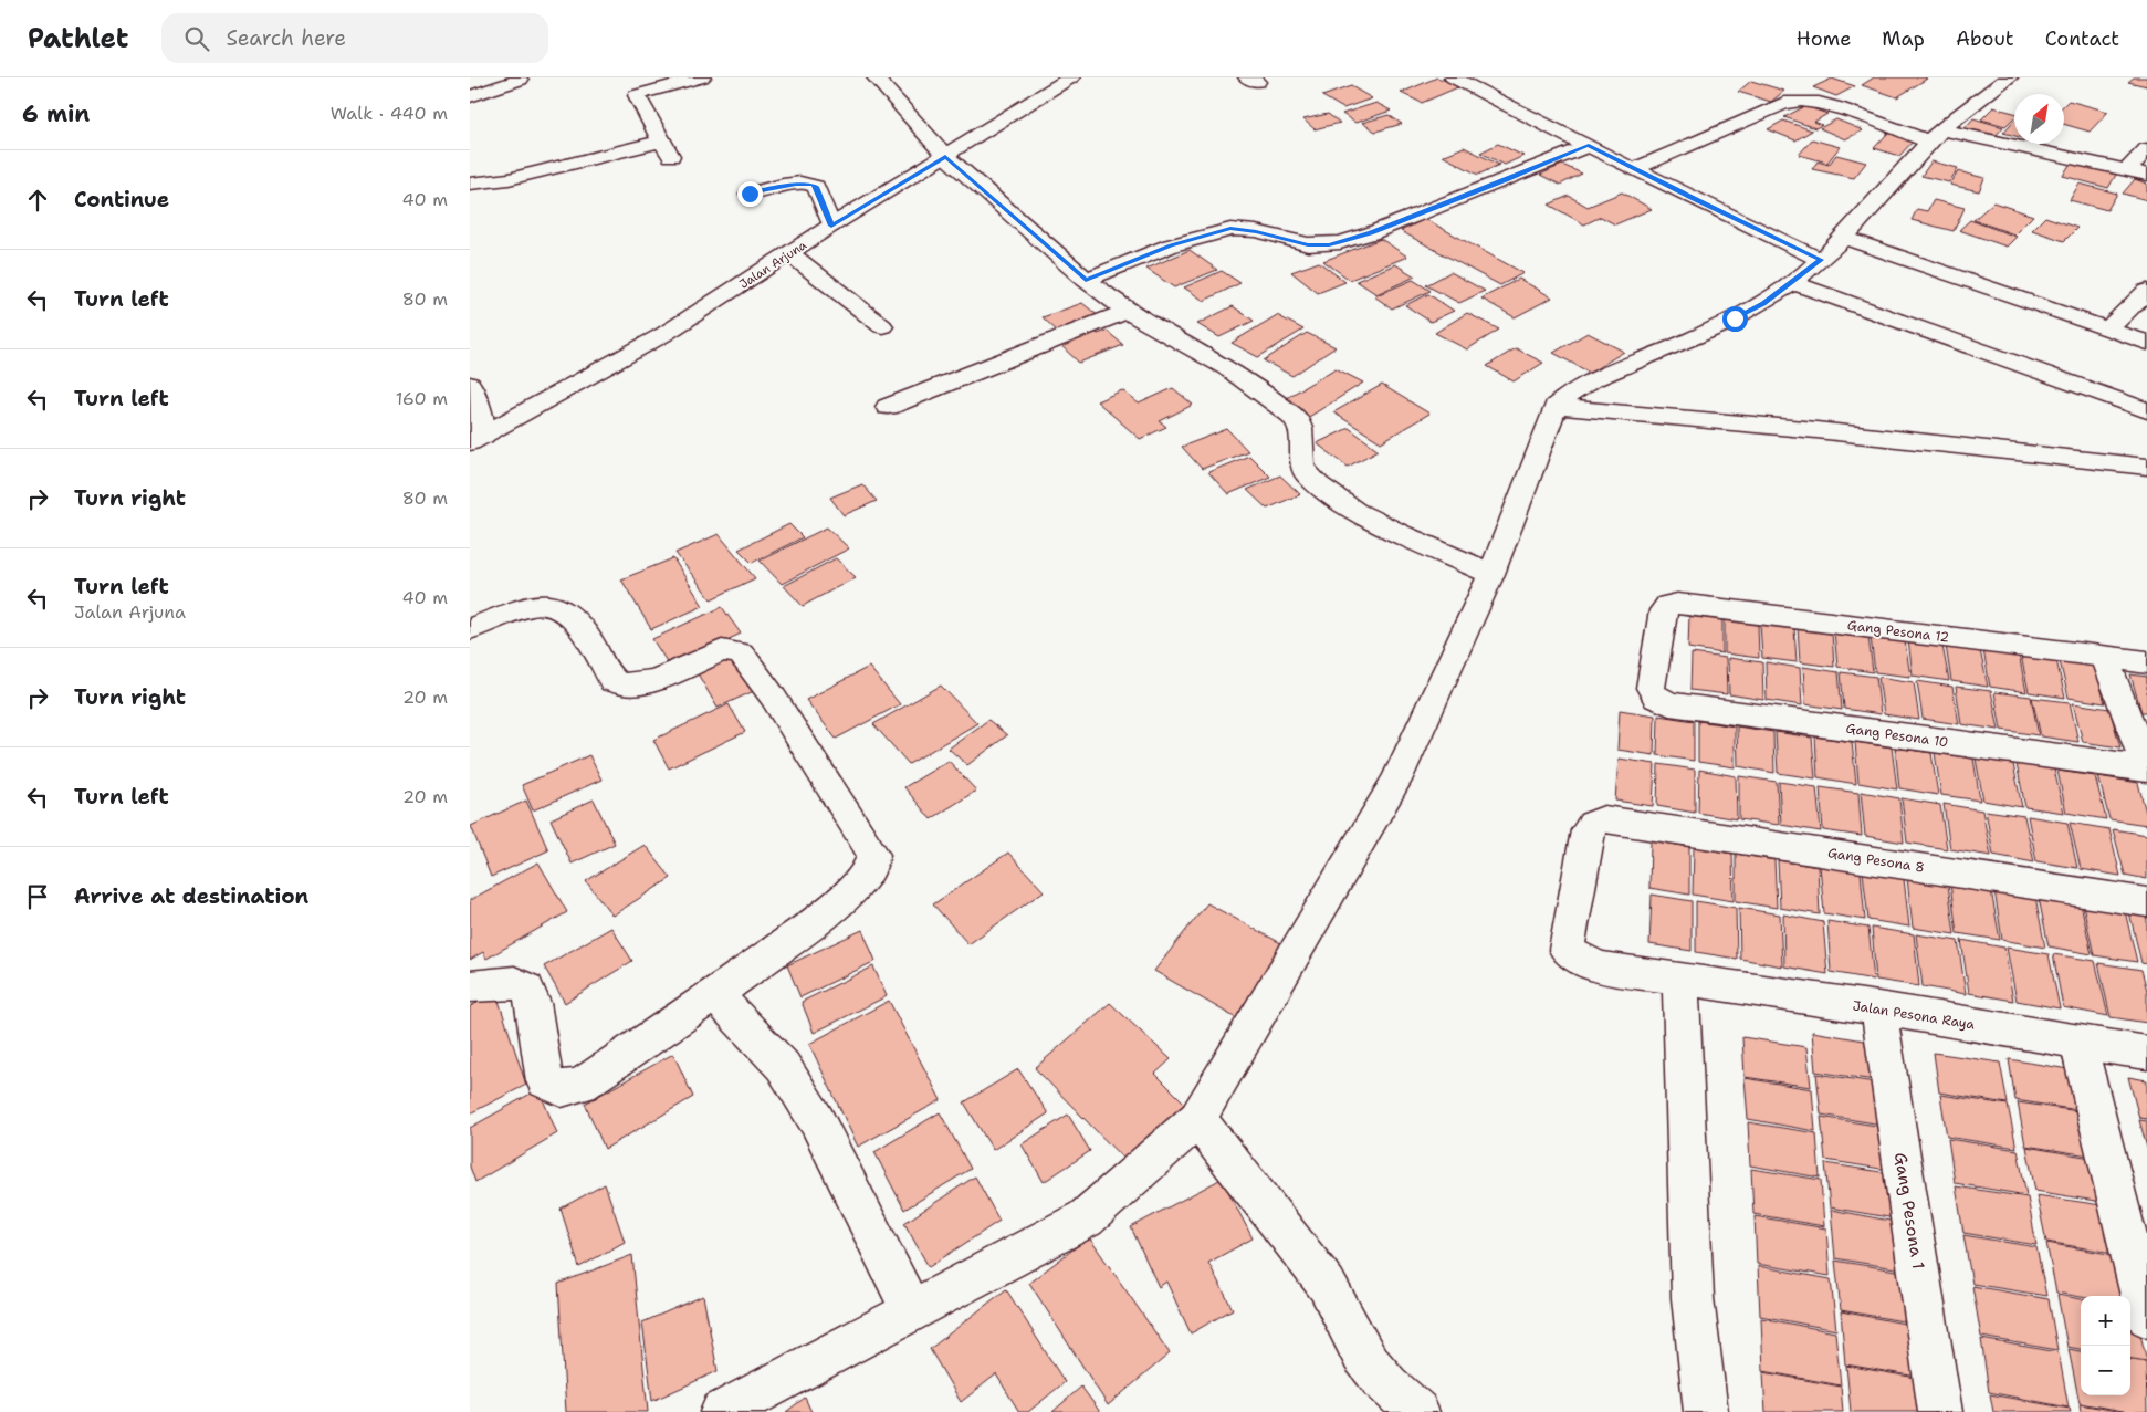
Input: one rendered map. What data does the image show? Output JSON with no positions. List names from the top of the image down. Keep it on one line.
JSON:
{"streets":{"street":["Jalan Arjuna","Gang Pesona 12","Gang Pesona 10","Gang Pesona 8","Jalan Pesona Raya","Gang Pesona 1"]},"crossings":[["Gang Pesona 12","Gang Pesona 10"],["Gang Pesona 8","Jalan Pesona Raya"],["Jalan Pesona Raya","Gang Pesona 1"]],"north":"top right","page":{"header":"Pathlet","search":"Search here","nav":["Home","Map","About","Contact"],"heading":["6 min","Walk · 440 m"],"list":[["Continue","40 m"],["Turn left","80 m"],["Turn left","160 m"],["Turn right","80 m"],["Turn left","Jalan Arjuna","40 m"],["Turn right","20 m"],["Turn left","20 m"],"Arrive at destination"],"map_buttons":["+","−"]}}
